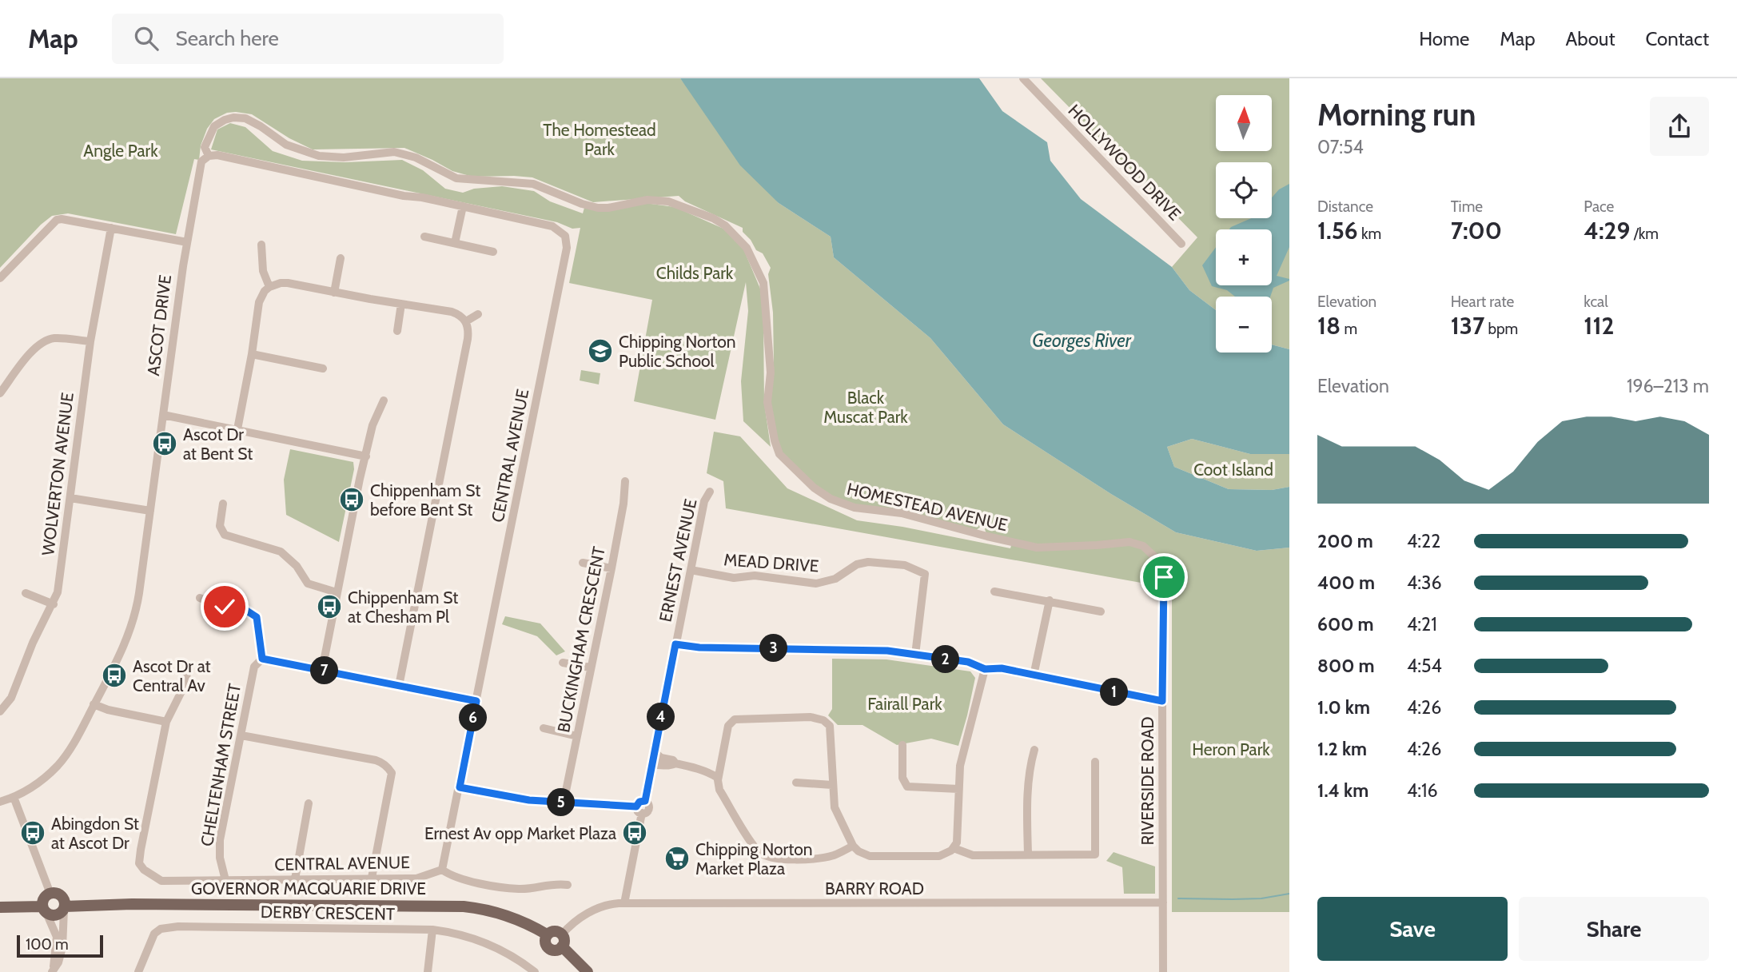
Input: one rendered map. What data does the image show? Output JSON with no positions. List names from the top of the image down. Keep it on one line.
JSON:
{"streets":{"main road":["GOVERNOR MACQUARIE DRIVE"],"street":["HOLLYWOOD DRIVE","ASCOT DRIVE","CENTRAL AVENUE","WOLVERTON AVENUE","HOMESTEAD AVENUE","ERNEST AVENUE","MEAD DRIVE","BUCKINGHAM CRESCENT","CHELTENHAM STREET","RIVERSIDE ROAD","BARRY ROAD","DERBY CRESCENT"]},"crossings":[["ASCOT DRIVE","HOMESTEAD AVENUE"],["CENTRAL AVENUE","CHELTENHAM STREET"],["HOMESTEAD AVENUE","RIVERSIDE ROAD"],["ERNEST AVENUE","MEAD DRIVE"],["RIVERSIDE ROAD","BARRY ROAD"],["GOVERNOR MACQUARIE DRIVE","BARRY ROAD"]],"water":["Georges River"],"parks":["The Homestead Park","Angle Park","Childs Park","Black Muscat Park","Coot Island","Fairall Park","Heron Park"],"places":{"school or university":["Chipping Norton Public School"],"bus stop":["Ascot Dr at Bent St","Chippenham St before Bent St","Chippenham St at Chesham Pl","Ascot Dr at Central Av","Abingdon St at Ascot Dr","Ernest Av opp Market Plaza"],"supermarket":["Chipping Norton Market Plaza"]},"scale_bar":"100 m","north":"top","page":{"header":"Map","search":"Search here","nav":["Home","Map","About","Contact"],"heading":["Morning run","07:54"],"map_buttons":["+","−"],"stats":[["Distance","1.56 km"],["Time","7:00"],["Pace","4:29 /km"],["Elevation","18 m"],["Heart rate","137 bpm"],["kcal","112"]],"chart":["Elevation","196–213 m"],"list":[{"name":"200 m","note":"4:22"},{"name":"400 m","note":"4:36"},{"name":"600 m","note":"4:21"},{"name":"800 m","note":"4:54"},{"name":"1.0 km","note":"4:26"},{"name":"1.2 km","note":"4:26"},{"name":"1.4 km","note":"4:16"}],"pins":["3","2","7","1","4","6","5"],"buttons":["Save","Share"],"scale":"100 m"}}
